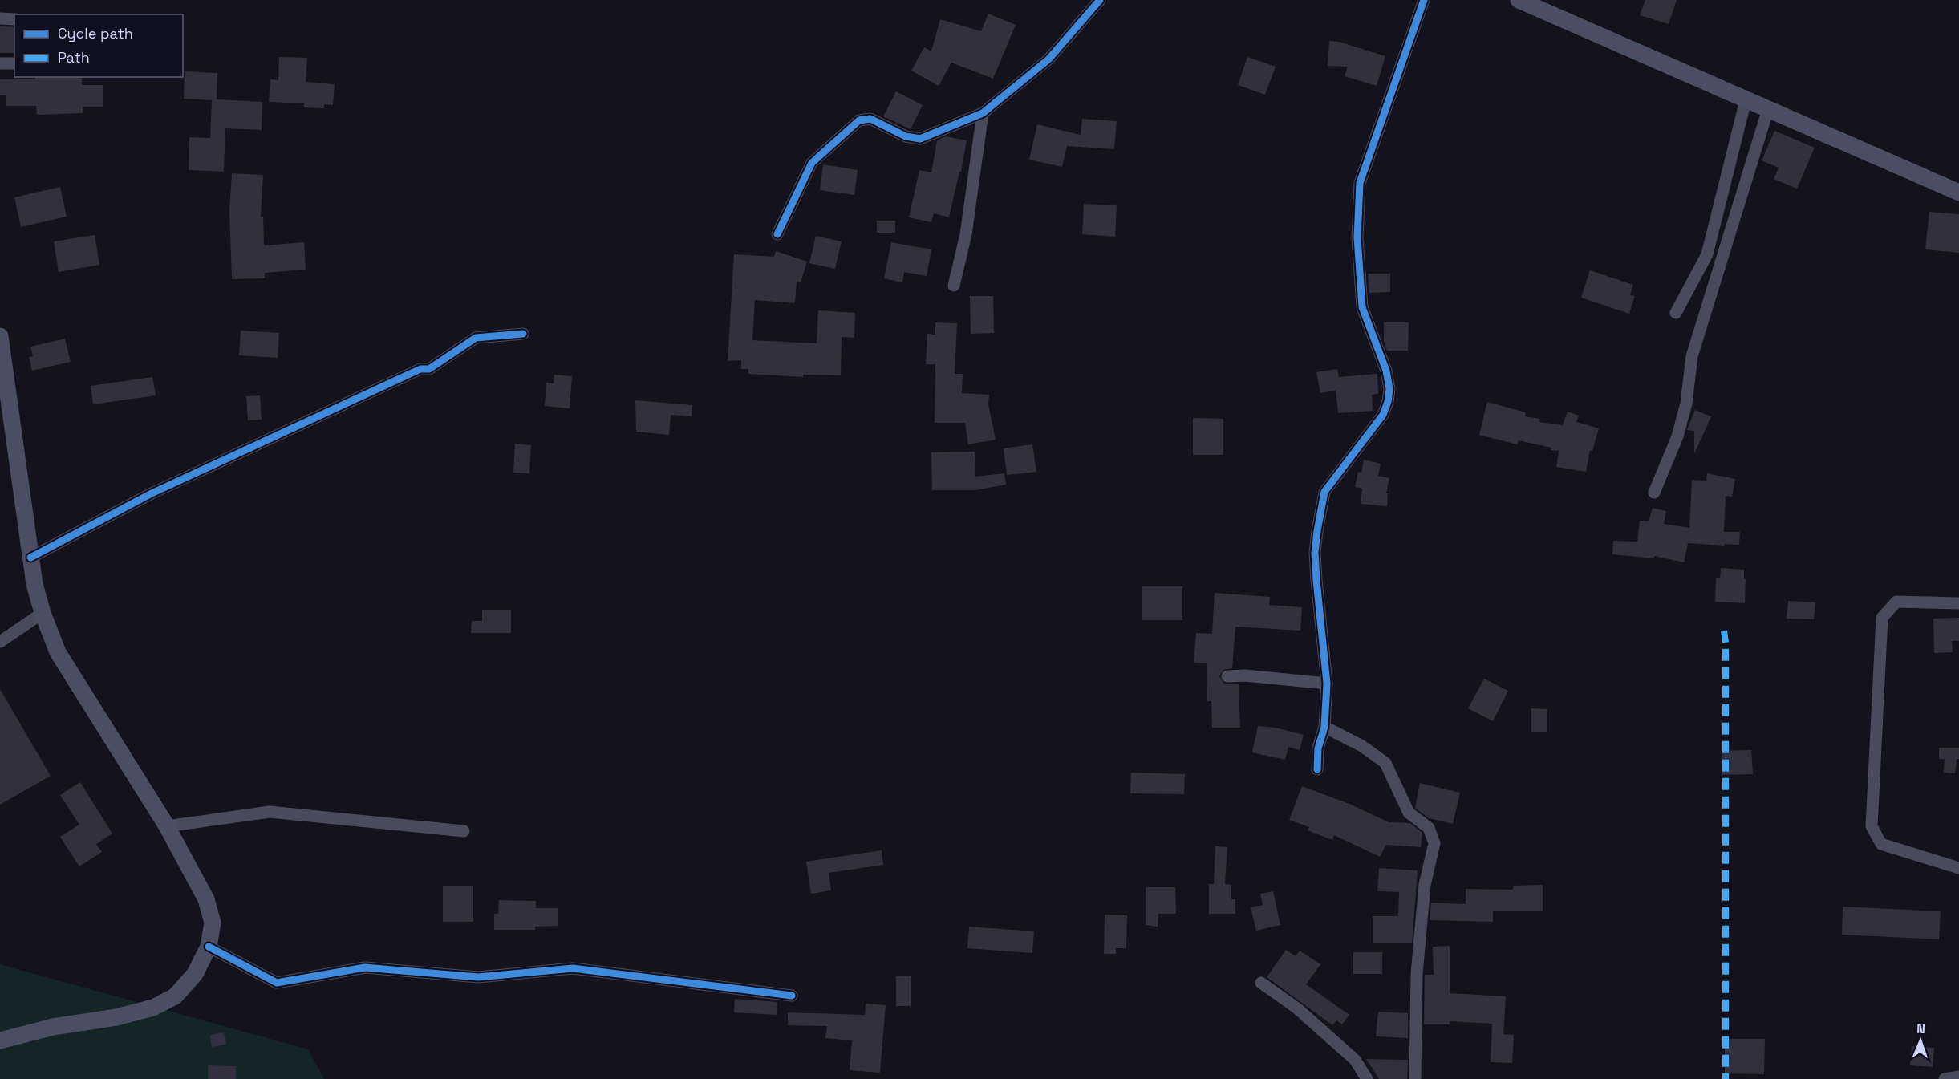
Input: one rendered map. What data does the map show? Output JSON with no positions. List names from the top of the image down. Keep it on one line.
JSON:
{"legend":["Cycle path","Path"],"north":"top"}
